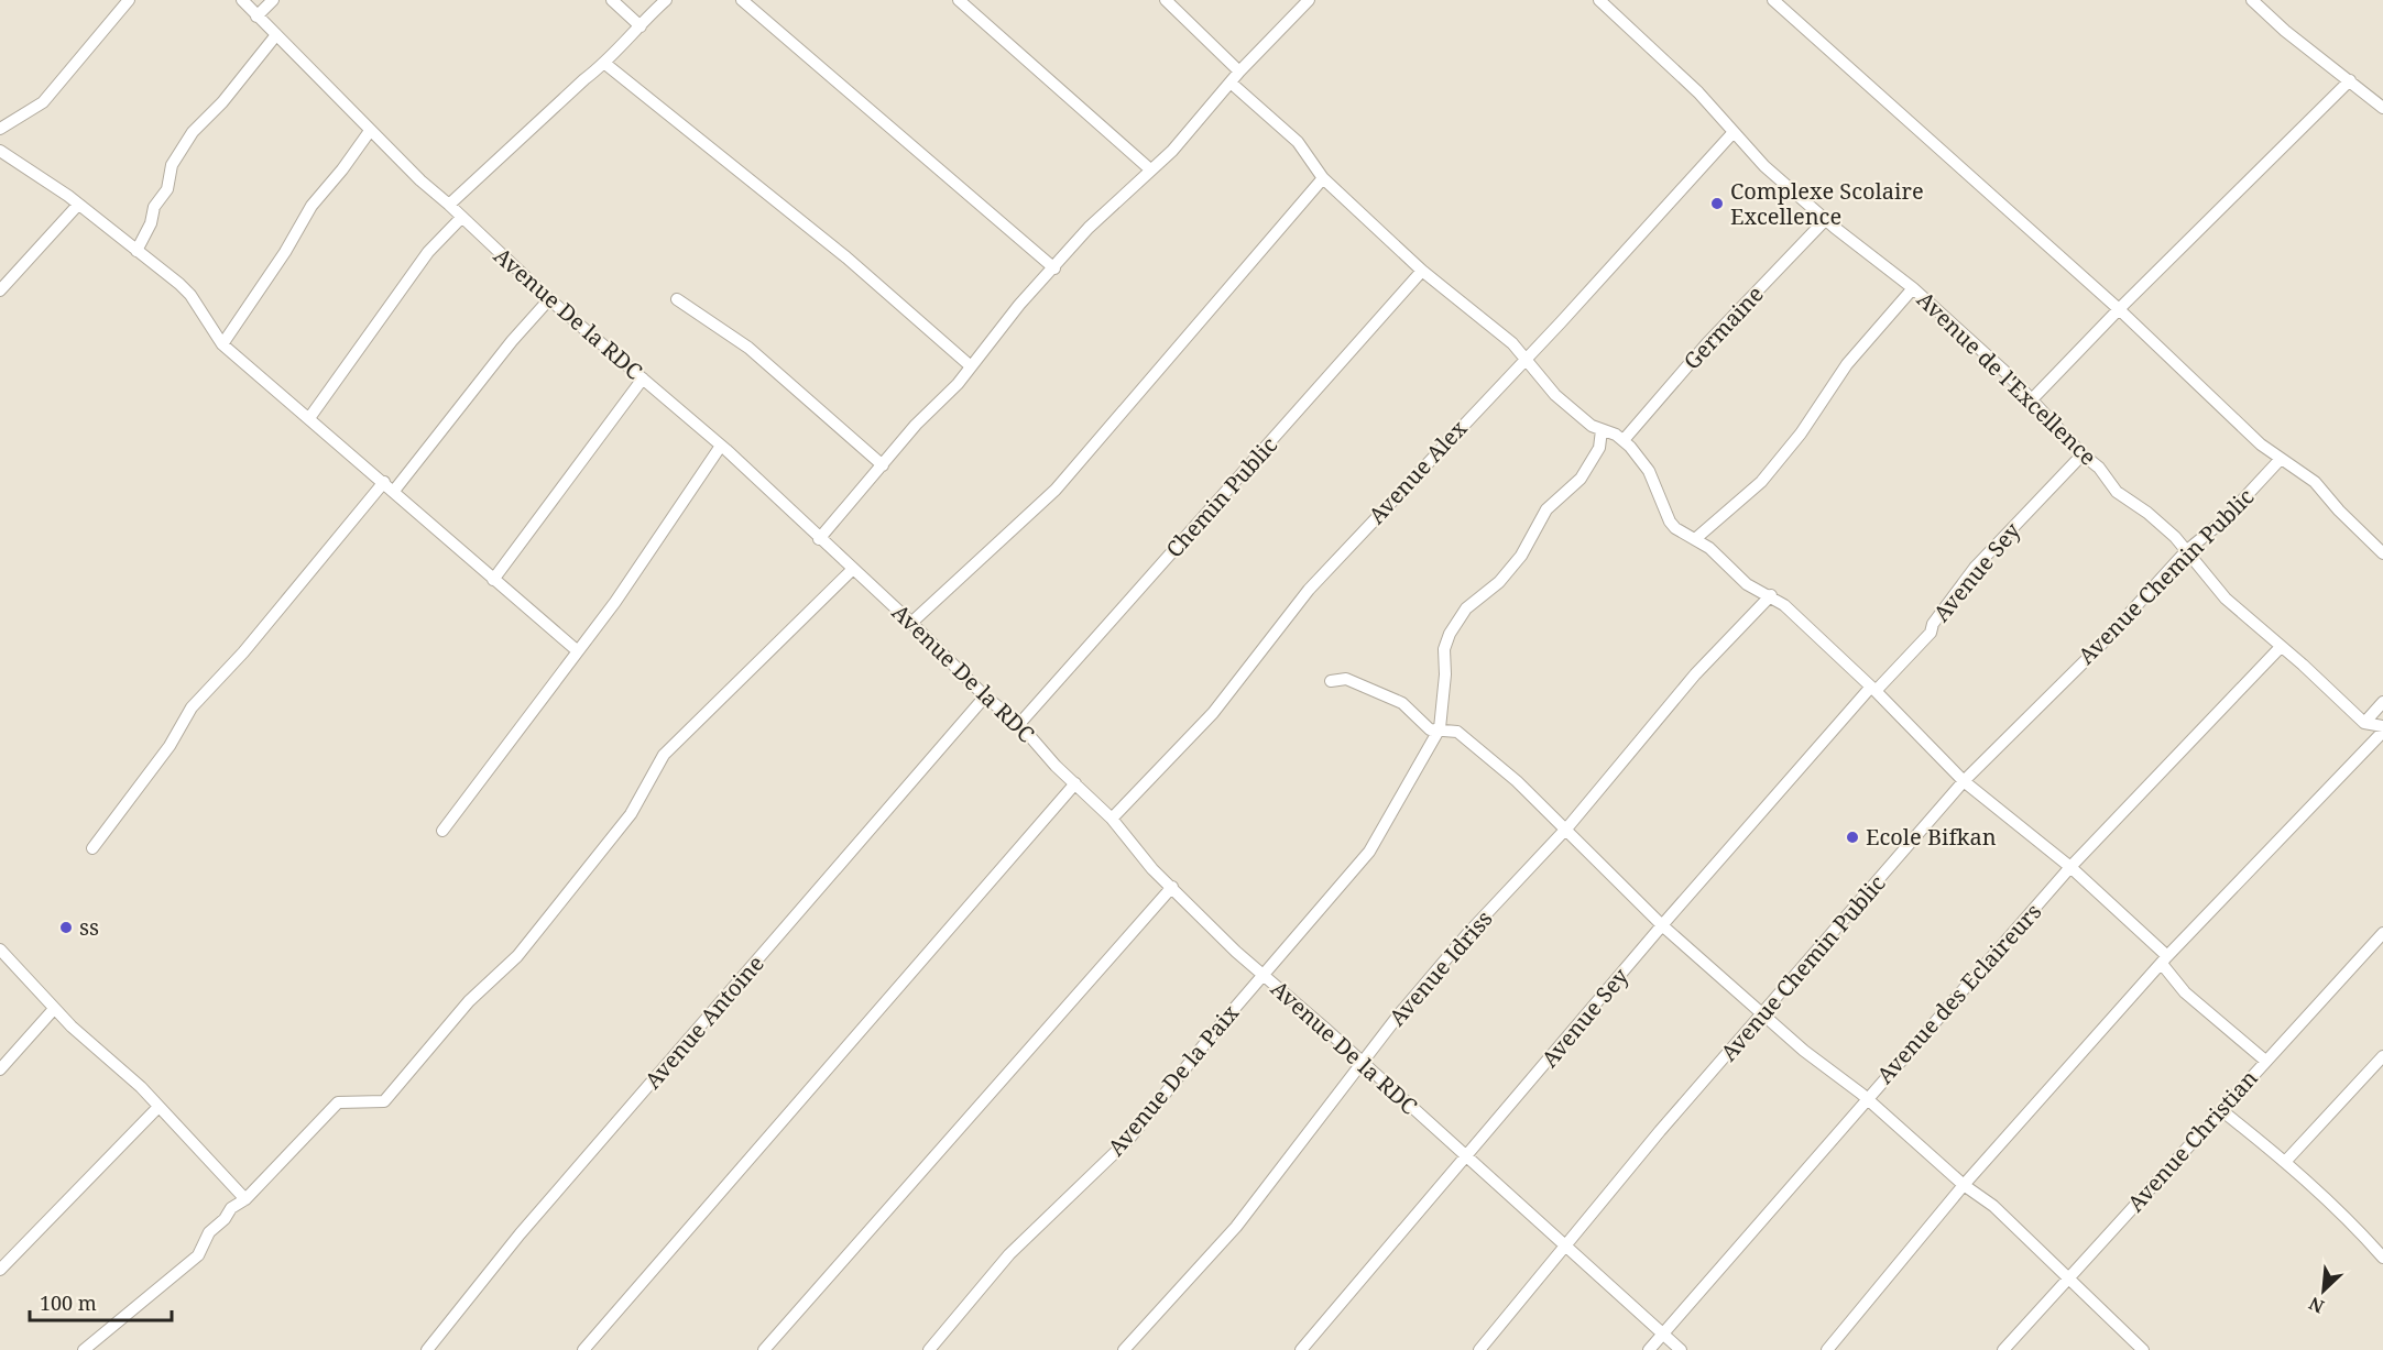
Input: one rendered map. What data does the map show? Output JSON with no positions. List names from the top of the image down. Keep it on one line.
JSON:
{"streets":{"street":["Avenue De la RDC","Germaine","Avenue de l'Excellence","Avenue Alex","Chemin Public","Avenue Sey","Avenue Chemin Public","Avenue Idriss","Avenue des Eclaireurs","Avenue Antoine","Avenue De la Paix","Avenue Christian"]},"crossings":[["Avenue De la RDC","Avenue Alex"],["Avenue De la RDC","Chemin Public"],["Avenue De la RDC","Avenue Sey"],["Avenue De la RDC","Avenue Chemin Public"],["Avenue De la RDC","Avenue Idriss"],["Avenue De la RDC","Avenue des Eclaireurs"],["Avenue De la RDC","Avenue Antoine"],["Avenue De la RDC","Avenue De la Paix"],["Germaine","Avenue de l'Excellence"],["Avenue de l'Excellence","Avenue Alex"],["Avenue de l'Excellence","Avenue Sey"],["Avenue de l'Excellence","Avenue Chemin Public"],["Avenue de l'Excellence","Avenue des Eclaireurs"]],"places":["Complexe Scolaire Excellence","Ecole Bifkan","ss"],"scale_bar":"100 m","north":"bottom left"}
